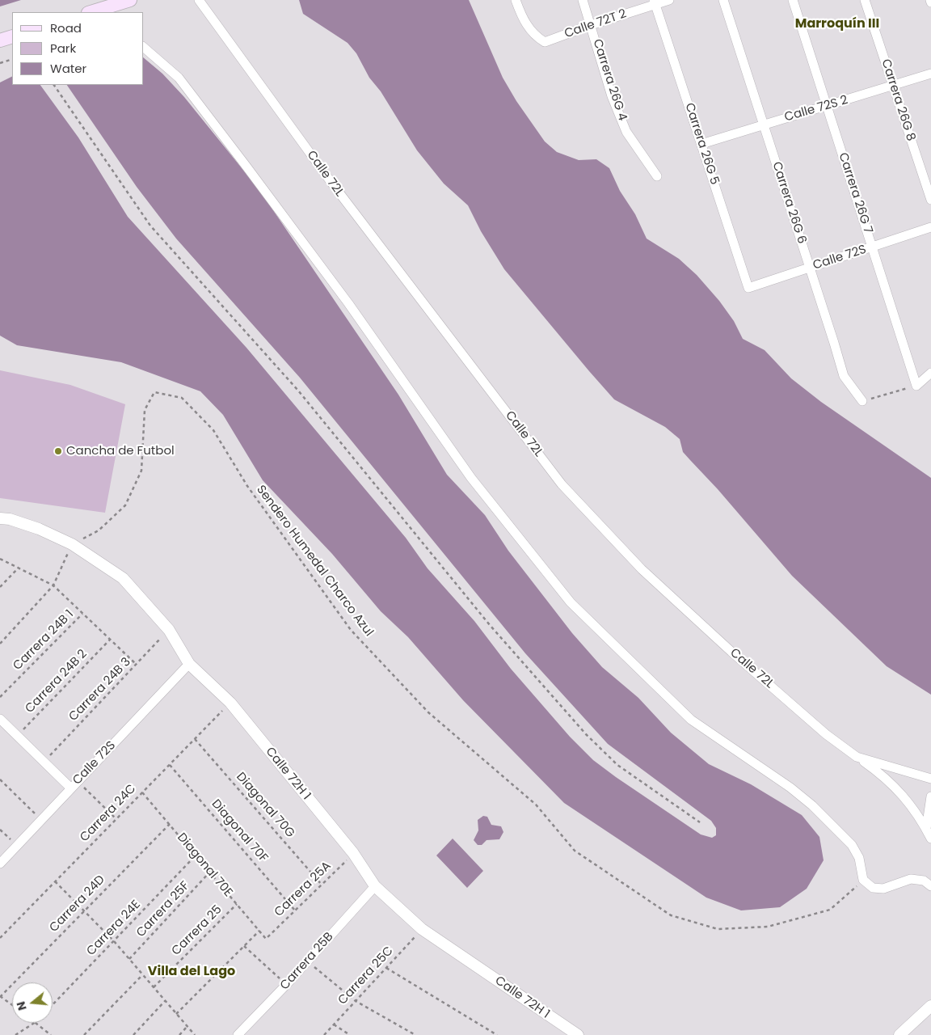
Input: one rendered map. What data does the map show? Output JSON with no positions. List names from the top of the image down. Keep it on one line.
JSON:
{"streets":{"street":["Calle 72T 2","Carrera 26G 4","Carrera 26G 8","Calle 72S 2","Carrera 26G 5","Calle 72L","Carrera 26G 7","Carrera 26G 6","Calle 72S","Calle 72H 1","Carrera 25B"],"path":["Sendero Humedal Charco Azul","Carrera 24B 1","Carrera 24B 2","Carrera 24B 3","Diagonal 70G","Carrera 24C","Diagonal 70F","Diagonal 70E","Carrera 25A","Carrera 24D","Carrera 25F","Carrera 24E","Carrera 25","Carrera 25C"]},"crossings":[["Calle 72T 2","Carrera 26G 4"],["Calle 72T 2","Carrera 26G 5"],["Carrera 26G 8","Calle 72S 2"],["Calle 72S 2","Carrera 26G 5"],["Calle 72S 2","Carrera 26G 7"],["Calle 72S 2","Carrera 26G 6"],["Carrera 26G 5","Calle 72S"],["Carrera 26G 7","Calle 72S"],["Carrera 26G 6","Calle 72S"],["Calle 72S","Calle 72H 1"],["Sendero Humedal Charco Azul","Calle 72H 1"],["Carrera 24B 3","Calle 72H 1"],["Calle 72H 1","Carrera 24C"],["Calle 72H 1","Carrera 25A"],["Calle 72H 1","Carrera 25B"],["Calle 72H 1","Carrera 25C"],["Diagonal 70G","Carrera 24C"],["Diagonal 70G","Carrera 25A"],["Carrera 24C","Diagonal 70F"],["Carrera 24C","Diagonal 70E"],["Diagonal 70F","Carrera 25A"],["Diagonal 70E","Carrera 25A"],["Diagonal 70E","Carrera 24D"],["Diagonal 70E","Carrera 25F"],["Diagonal 70E","Carrera 24E"],["Diagonal 70E","Carrera 25"]],"districts":["Marroquín III","Villa del Lago"],"places":["Cancha de Futbol"],"legend":["Road","Park","Water"],"north":"left"}
